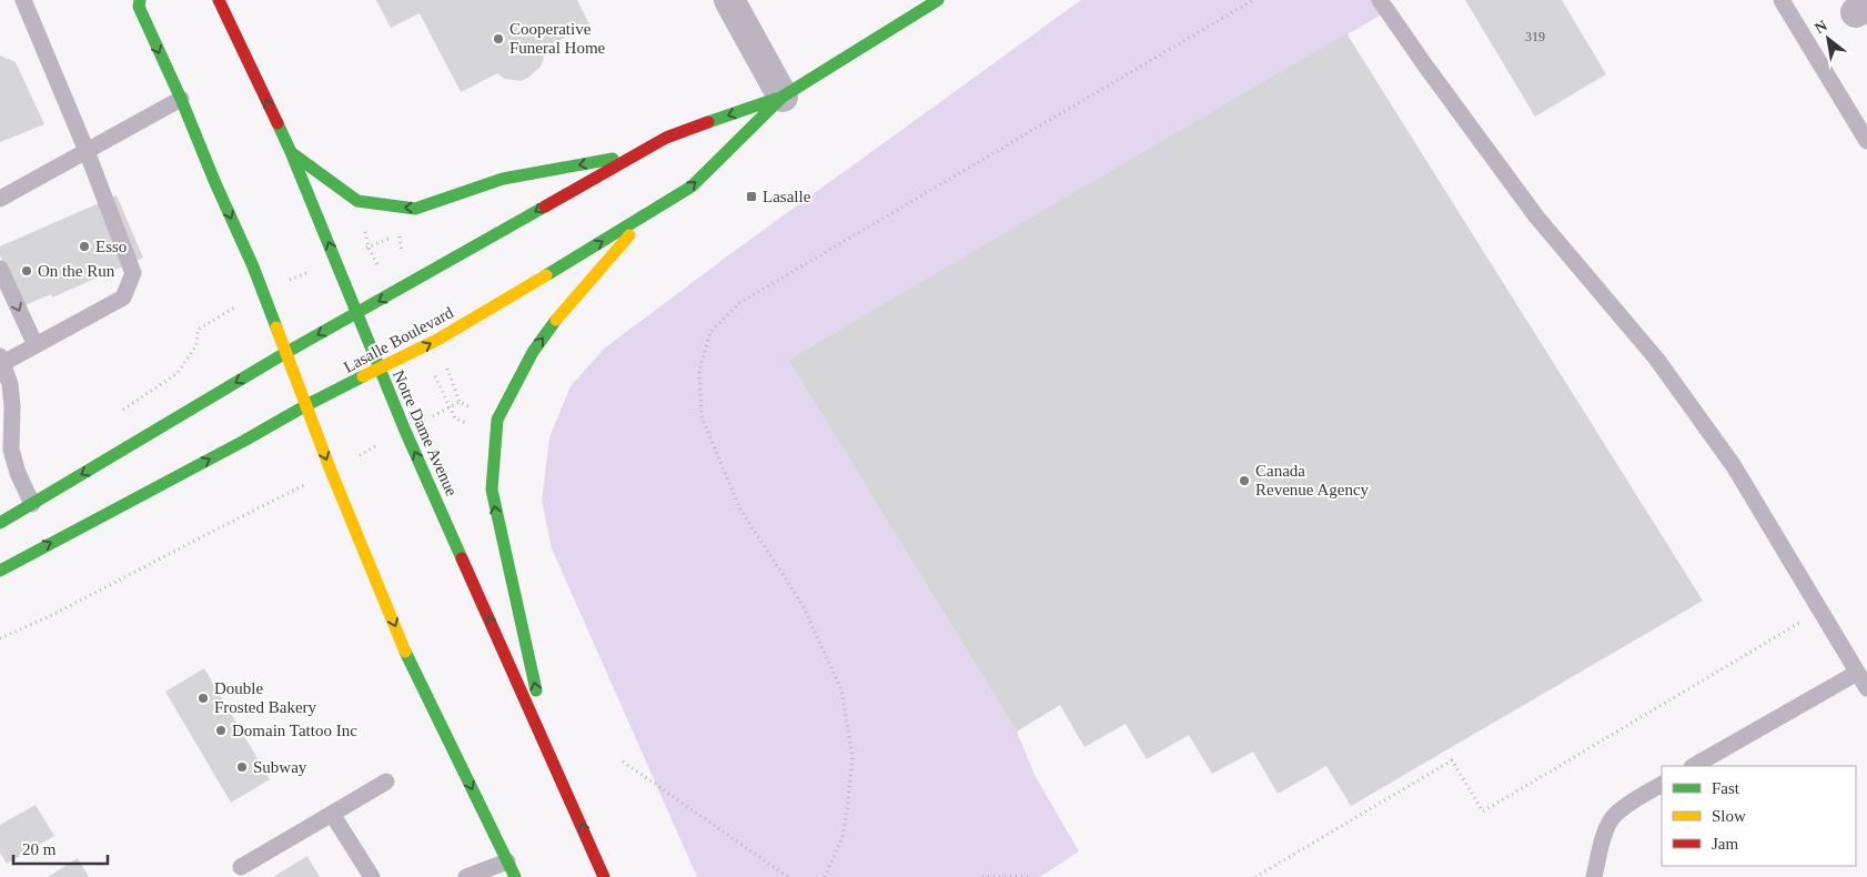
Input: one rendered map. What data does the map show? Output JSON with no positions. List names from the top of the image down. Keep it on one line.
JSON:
{"streets":{"main road":["Lasalle Boulevard","Notre Dame Avenue"]},"crossings":[["Lasalle Boulevard","Notre Dame Avenue"]],"places":{"other":["Cooperative Funeral Home","Esso","On the Run","Canada Revenue Agency","Double Frosted Bakery","Domain Tattoo Inc","Subway"],"transit":["Lasalle"]},"house_numbers":["319"],"legend":["Fast","Slow","Jam"],"scale_bar":"20 m","north":"top left"}
